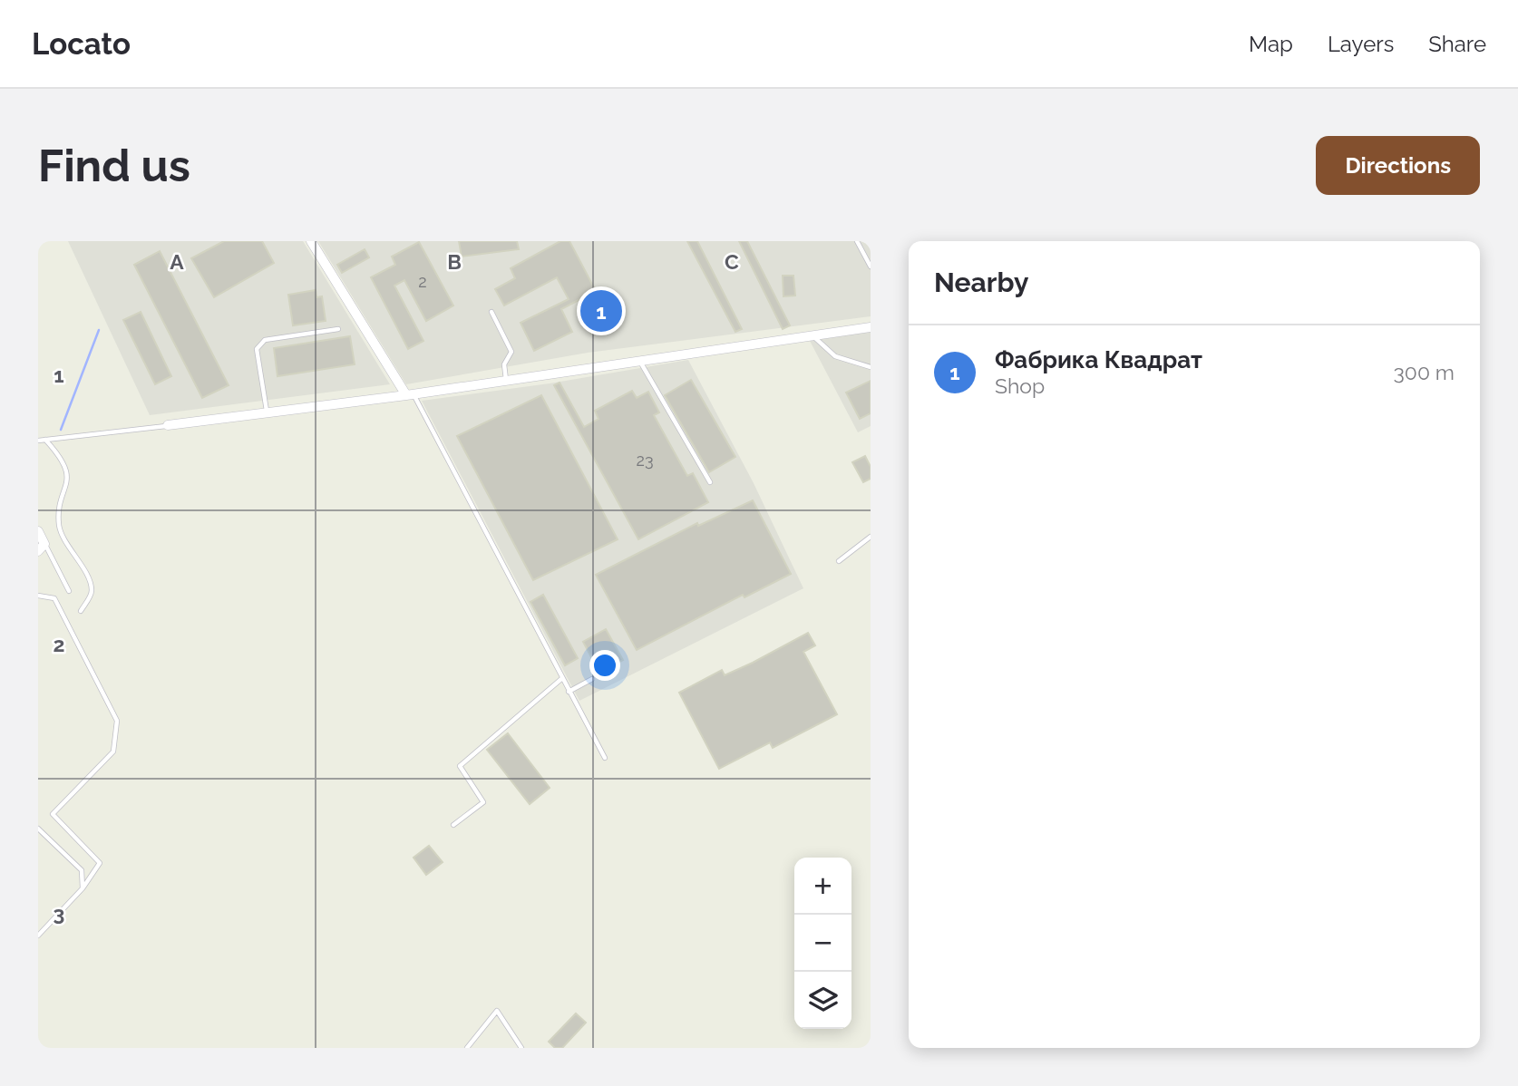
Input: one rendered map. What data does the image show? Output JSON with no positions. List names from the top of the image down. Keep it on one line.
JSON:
{"house_numbers":["2","23"],"page":{"header":"Locato","nav":["Map","Layers","Share"],"buttons":"Directions","title":"Find us","heading":"Nearby","pins":"1","list":[{"mark":"1","name":"Фабрика Квадрат","note":"Shop","value":"300 m"}],"map_buttons":["+","−"]},"grid":{"columns":["A","B","C"],"rows":["1","2","3"]}}
